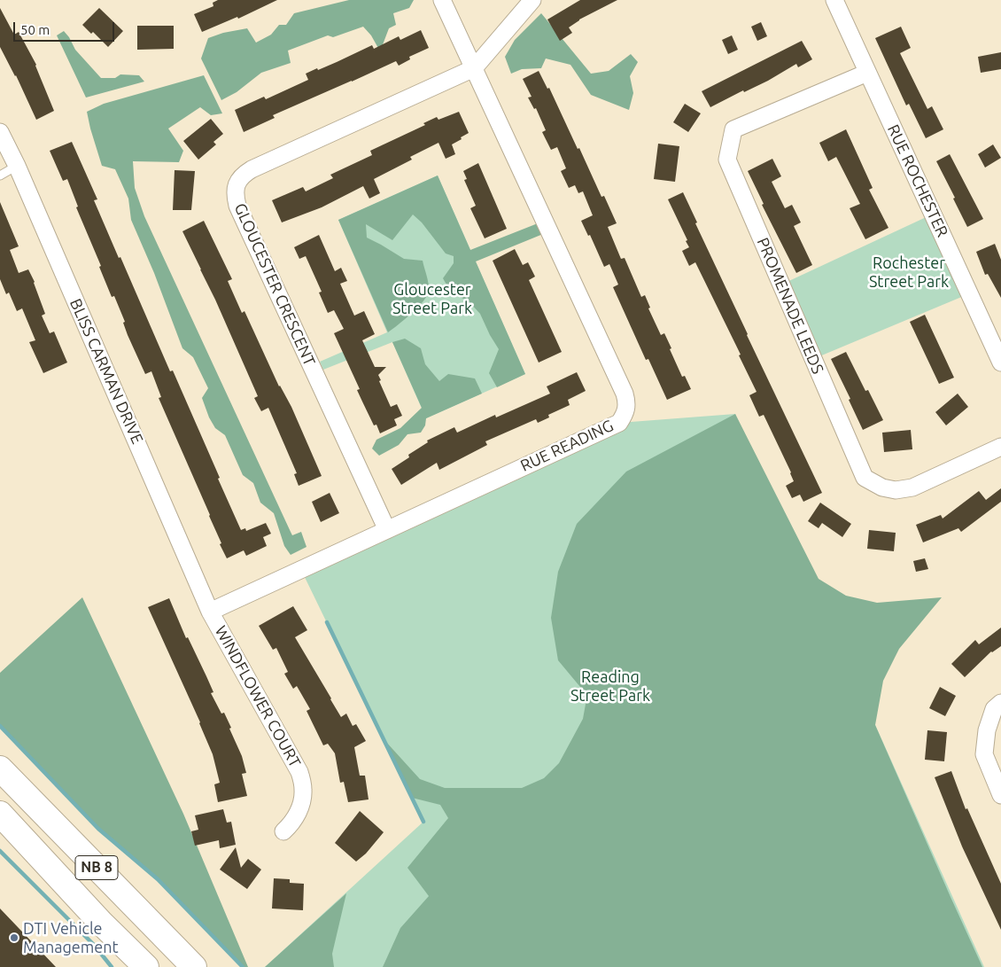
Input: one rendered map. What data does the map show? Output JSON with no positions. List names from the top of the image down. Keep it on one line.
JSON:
{"streets":{"highway":["NB 8"],"street":["RUE ROCHESTER","GLOUCESTER CRESCENT","PROMENADE LEEDS","BLISS CARMAN DRIVE","RUE READING","WINDFLOWER COURT"]},"crossings":[["RUE ROCHESTER","PROMENADE LEEDS"],["GLOUCESTER CRESCENT","RUE READING"],["BLISS CARMAN DRIVE","RUE READING"],["BLISS CARMAN DRIVE","WINDFLOWER COURT"],["RUE READING","WINDFLOWER COURT"]],"parks":["Rochester Street Park","Gloucester Street Park","Reading Street Park"],"places":["DTI Vehicle Management"],"scale_bar":"50 m"}
